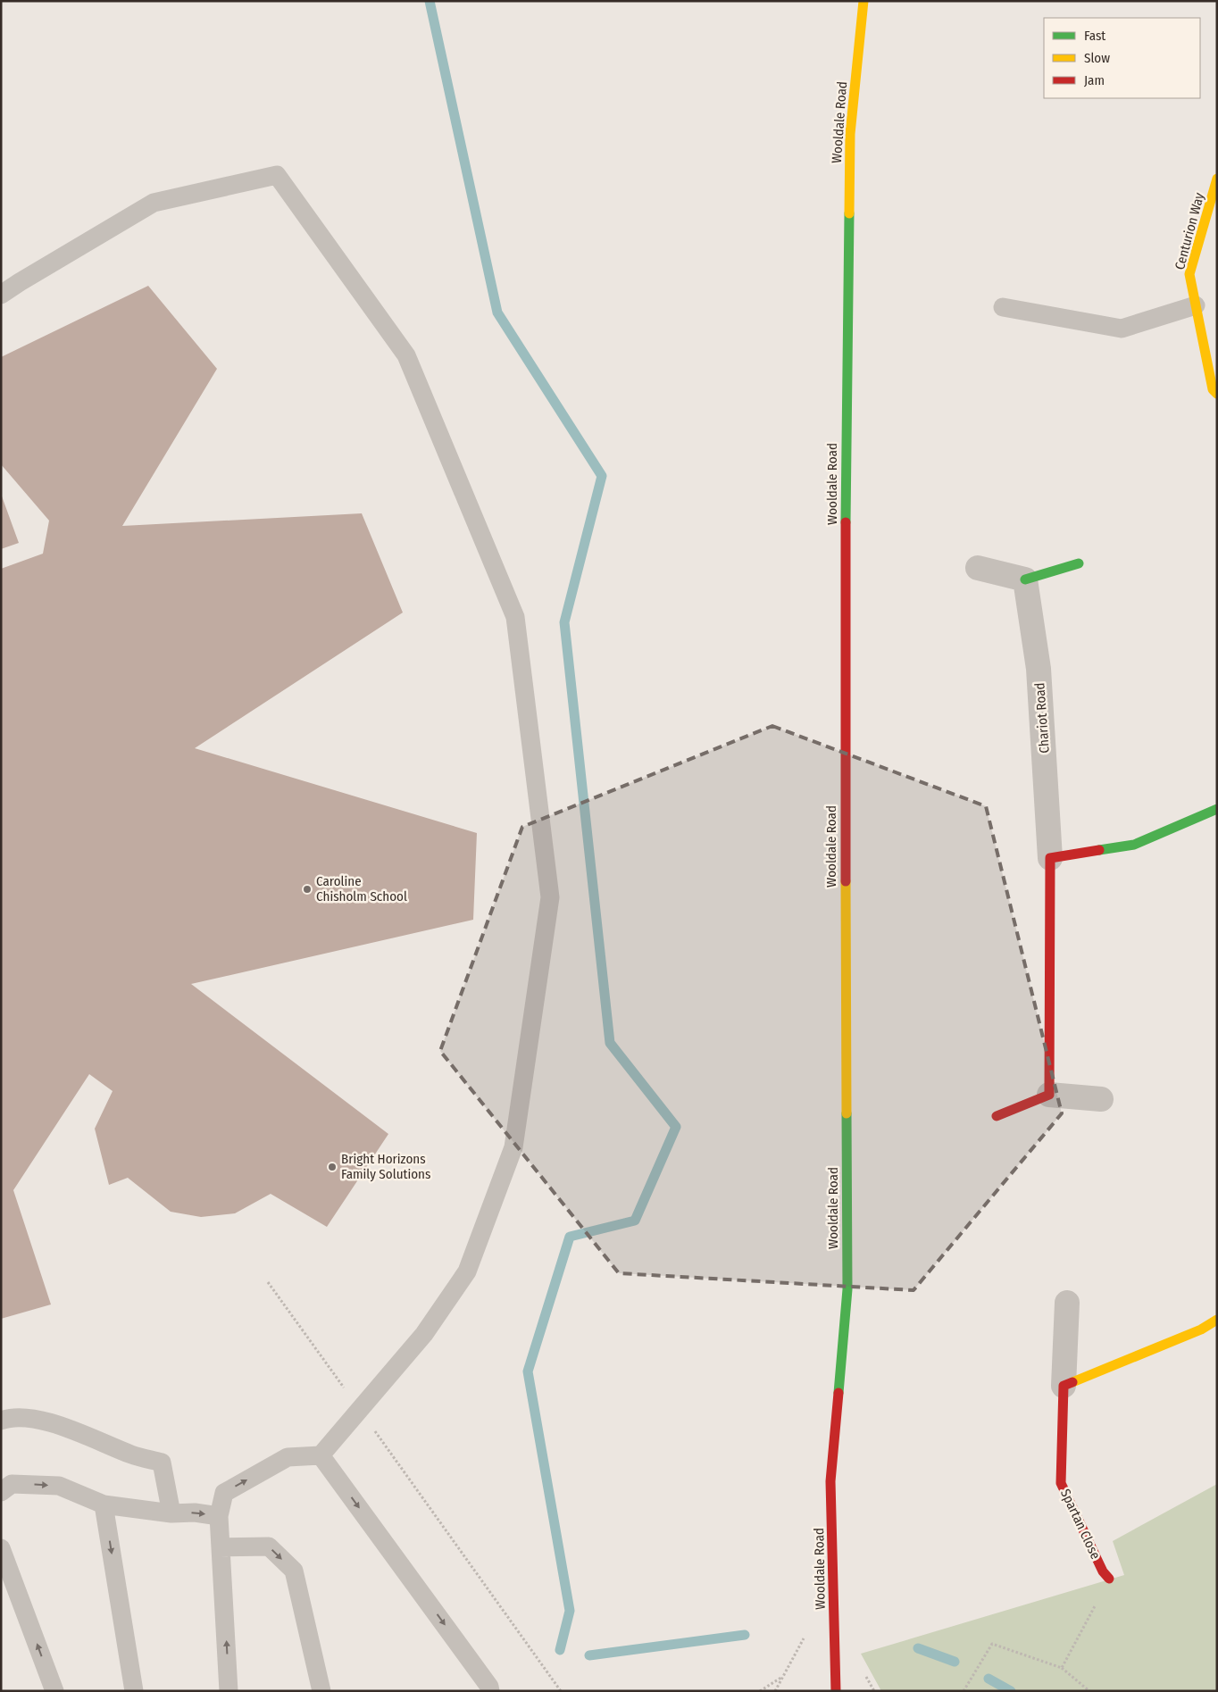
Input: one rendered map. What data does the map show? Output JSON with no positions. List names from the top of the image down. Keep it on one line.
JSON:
{"streets":{"street":["Wooldale Road","Centurion Way","Chariot Road","Spartan Close"]},"places":["Caroline Chisholm School","Bright Horizons Family Solutions"],"legend":["Fast","Slow","Jam"]}
